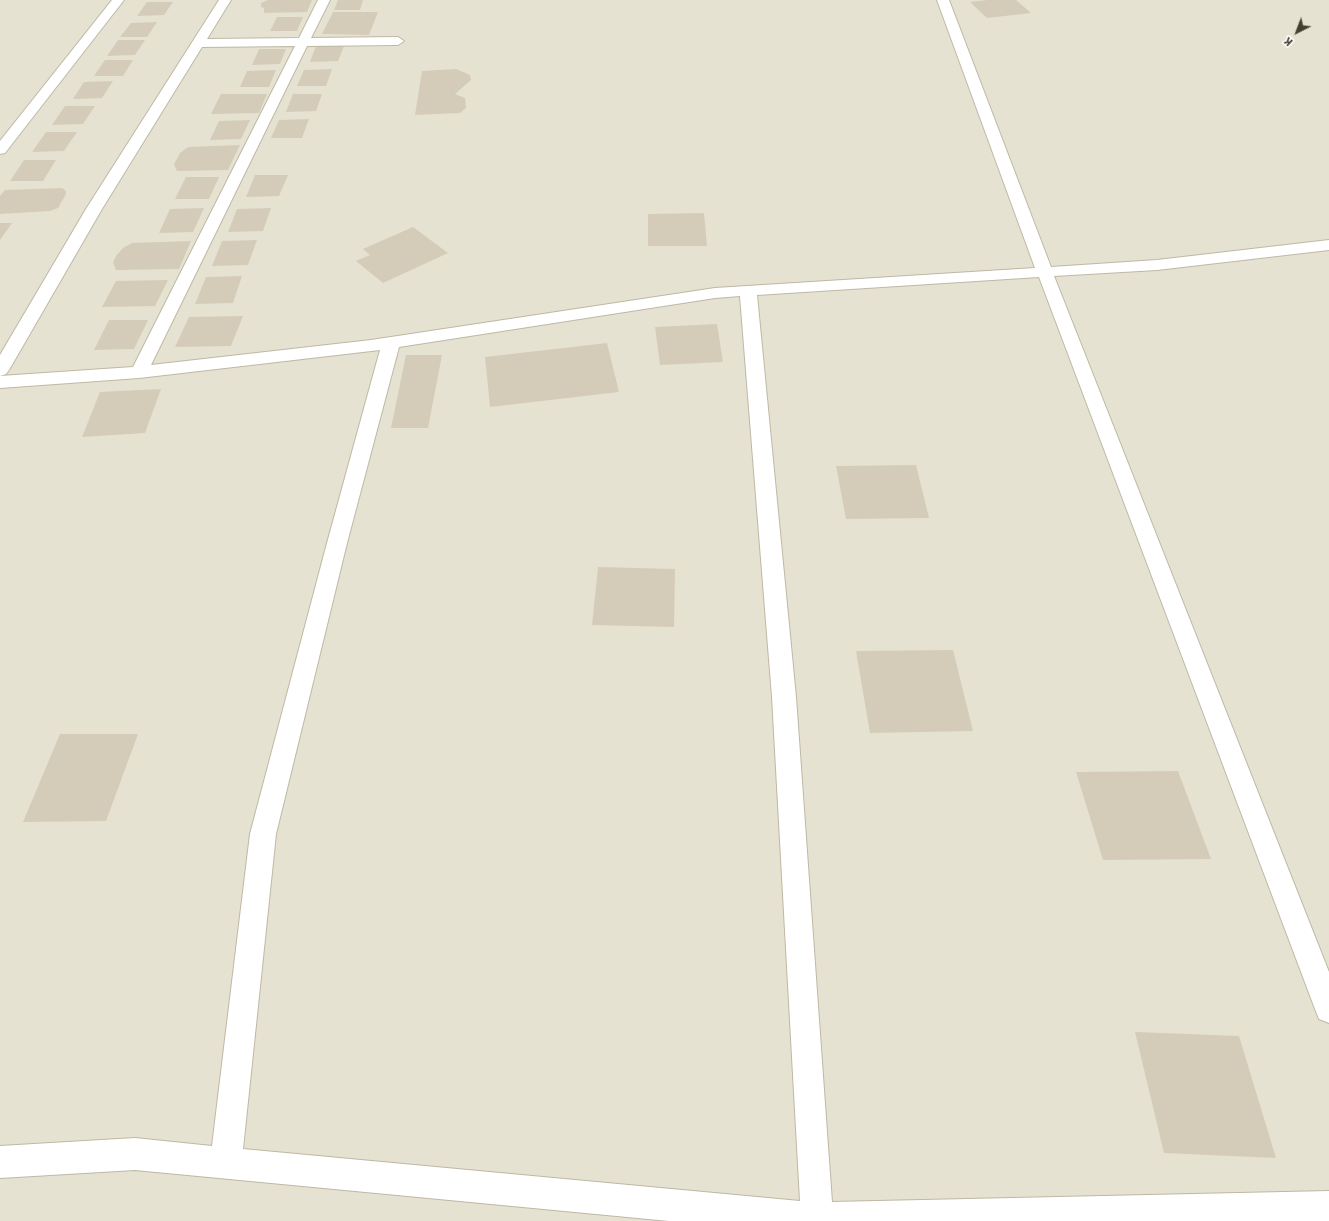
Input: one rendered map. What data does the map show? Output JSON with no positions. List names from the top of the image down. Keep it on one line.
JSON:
{"north":"bottom left"}
